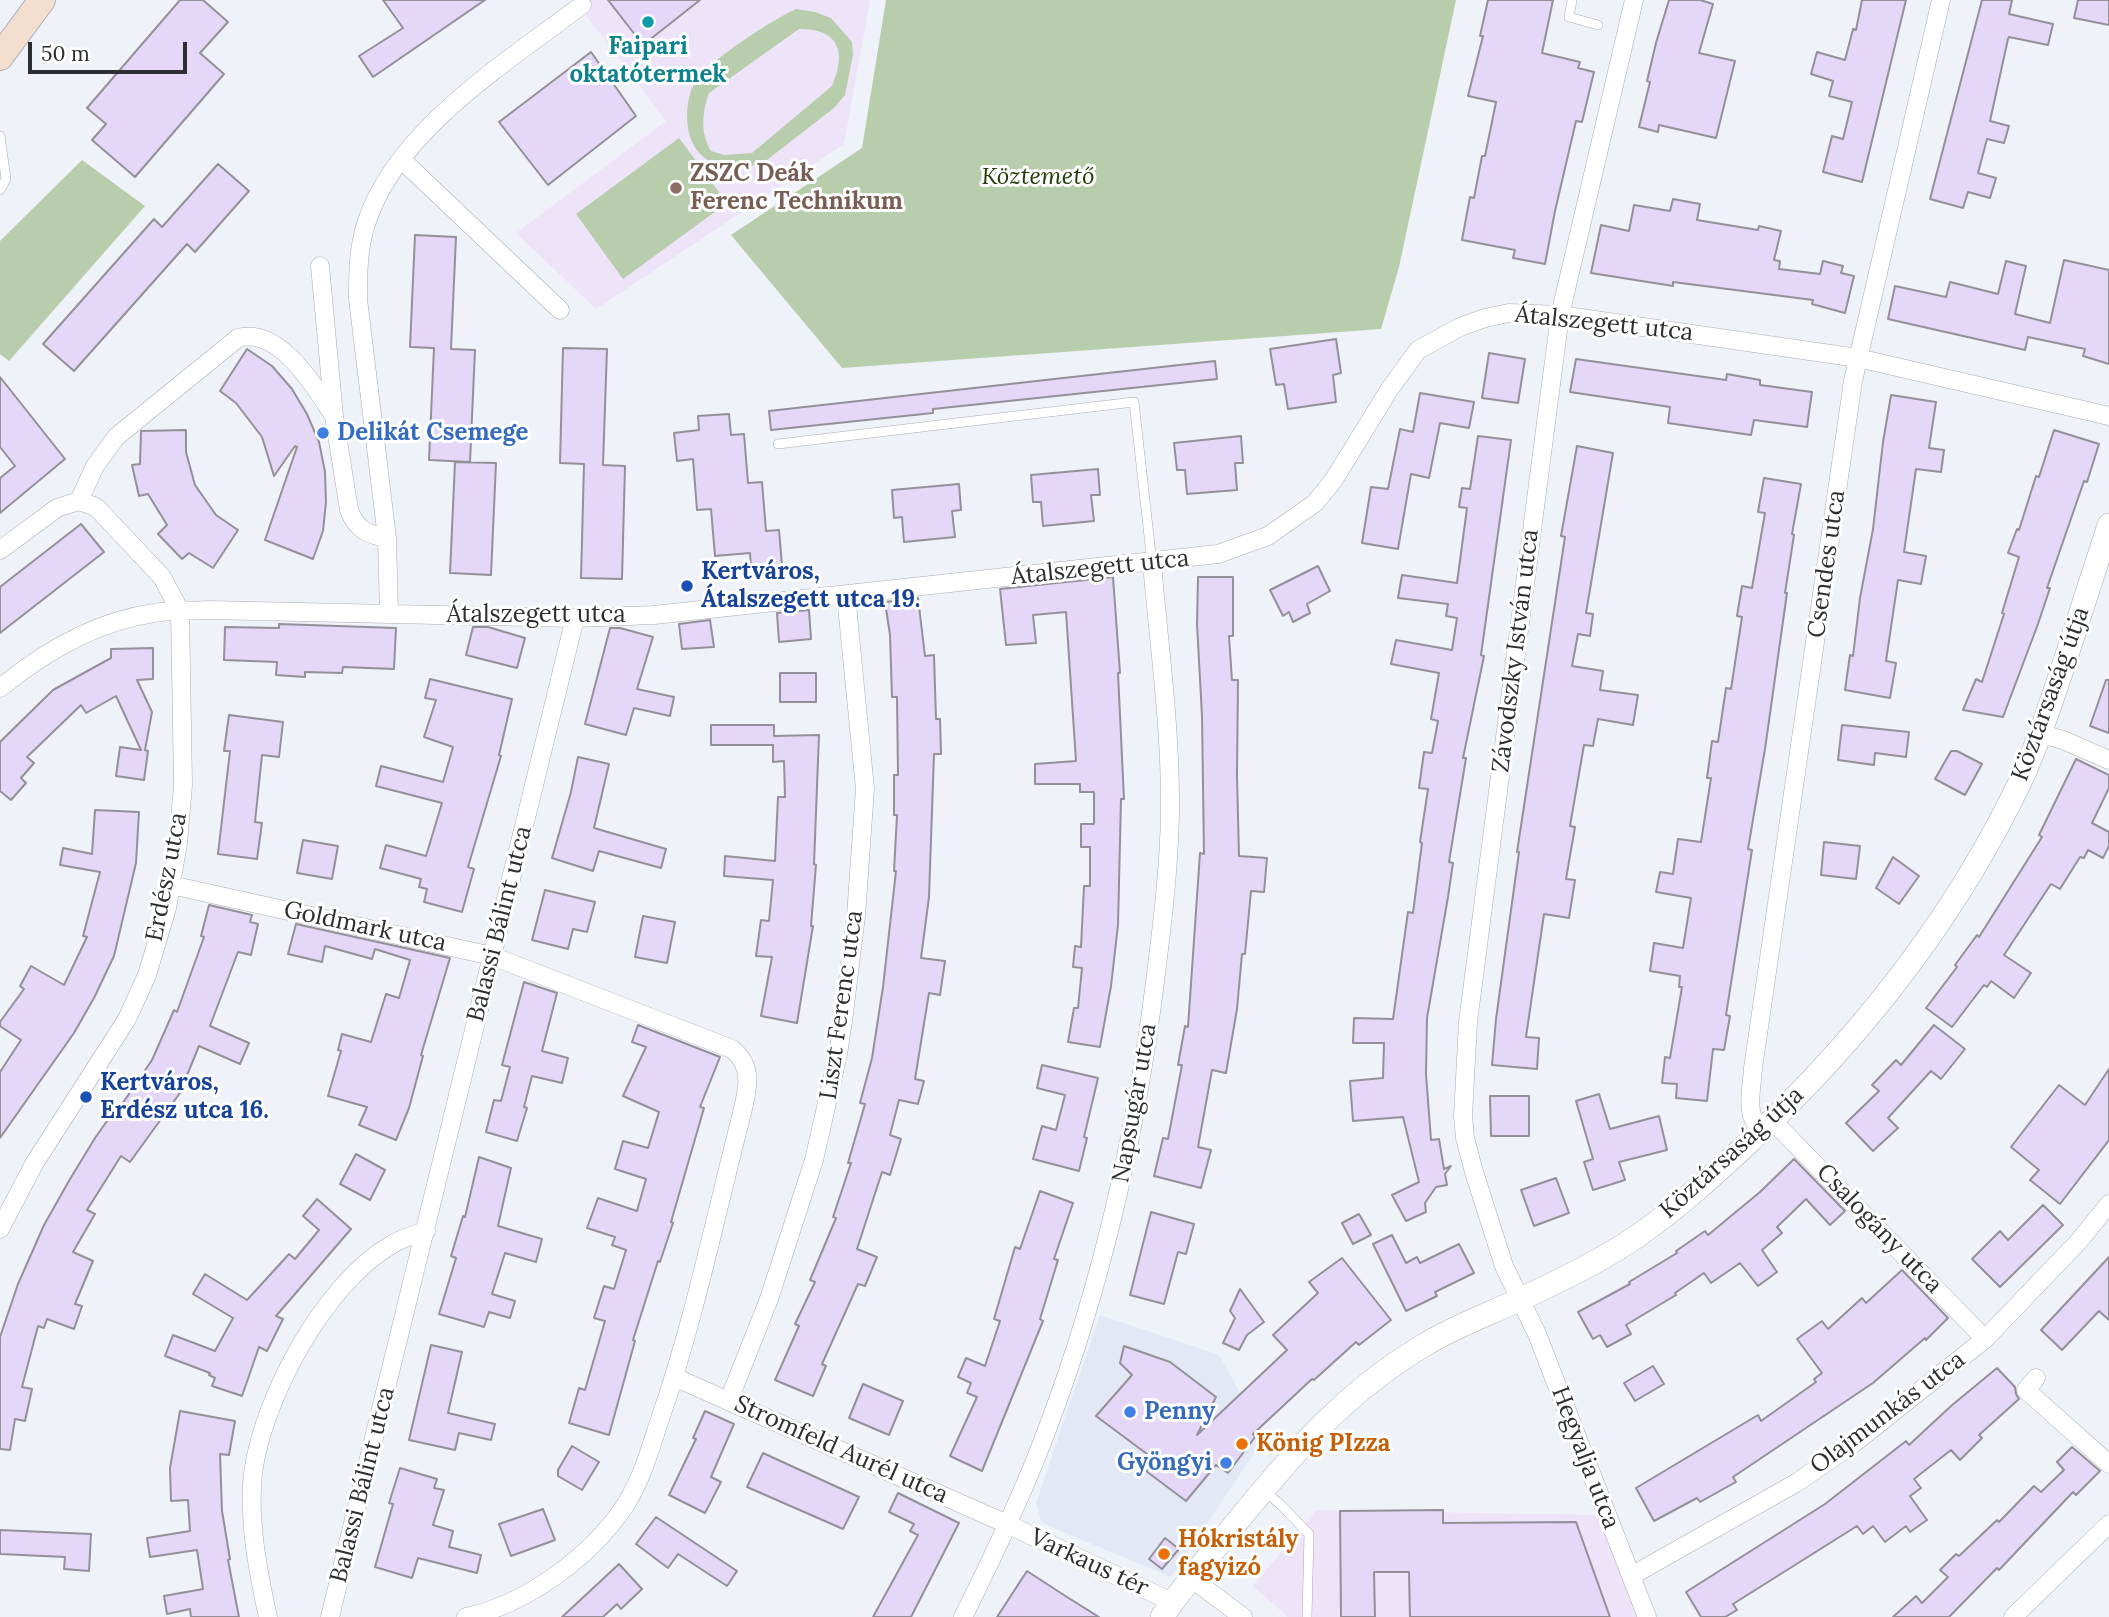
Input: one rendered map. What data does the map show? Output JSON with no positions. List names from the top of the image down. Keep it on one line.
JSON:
{"streets":{"street":["Átalszegett utca","Csendes utca","Závodszky István utca","Köztársaság útja","Erdész utca","Balassi Bálint utca","Goldmark utca","Liszt Ferenc utca","Napsugár utca","Csalogány utca","Olajmunkás utca","Stromfeld Aurél utca","Hegyalja utca","Varkaus tér"]},"crossings":[["Átalszegett utca","Csendes utca"],["Átalszegett utca","Závodszky István utca"],["Átalszegett utca","Erdész utca"],["Átalszegett utca","Balassi Bálint utca"],["Átalszegett utca","Liszt Ferenc utca"],["Átalszegett utca","Napsugár utca"],["Csendes utca","Köztársaság útja"],["Csendes utca","Csalogány utca"],["Závodszky István utca","Köztársaság útja"],["Závodszky István utca","Hegyalja utca"],["Köztársaság útja","Csalogány utca"],["Köztársaság útja","Hegyalja utca"],["Köztársaság útja","Varkaus tér"],["Erdész utca","Goldmark utca"],["Balassi Bálint utca","Goldmark utca"],["Goldmark utca","Stromfeld Aurél utca"],["Liszt Ferenc utca","Stromfeld Aurél utca"],["Napsugár utca","Stromfeld Aurél utca"],["Napsugár utca","Varkaus tér"],["Csalogány utca","Olajmunkás utca"],["Olajmunkás utca","Hegyalja utca"],["Stromfeld Aurél utca","Varkaus tér"]],"parks":["Köztemető"],"places":["Faipari oktatótermek","ZSZC Deák Ferenc Technikum","Delikát Csemege","Kertváros, Átalszegett utca 19.","Kertváros, Erdész utca 16.","Penny","König PIzza","Gyöngyi","Hókristály fagyizó"],"scale_bar":"50 m"}
